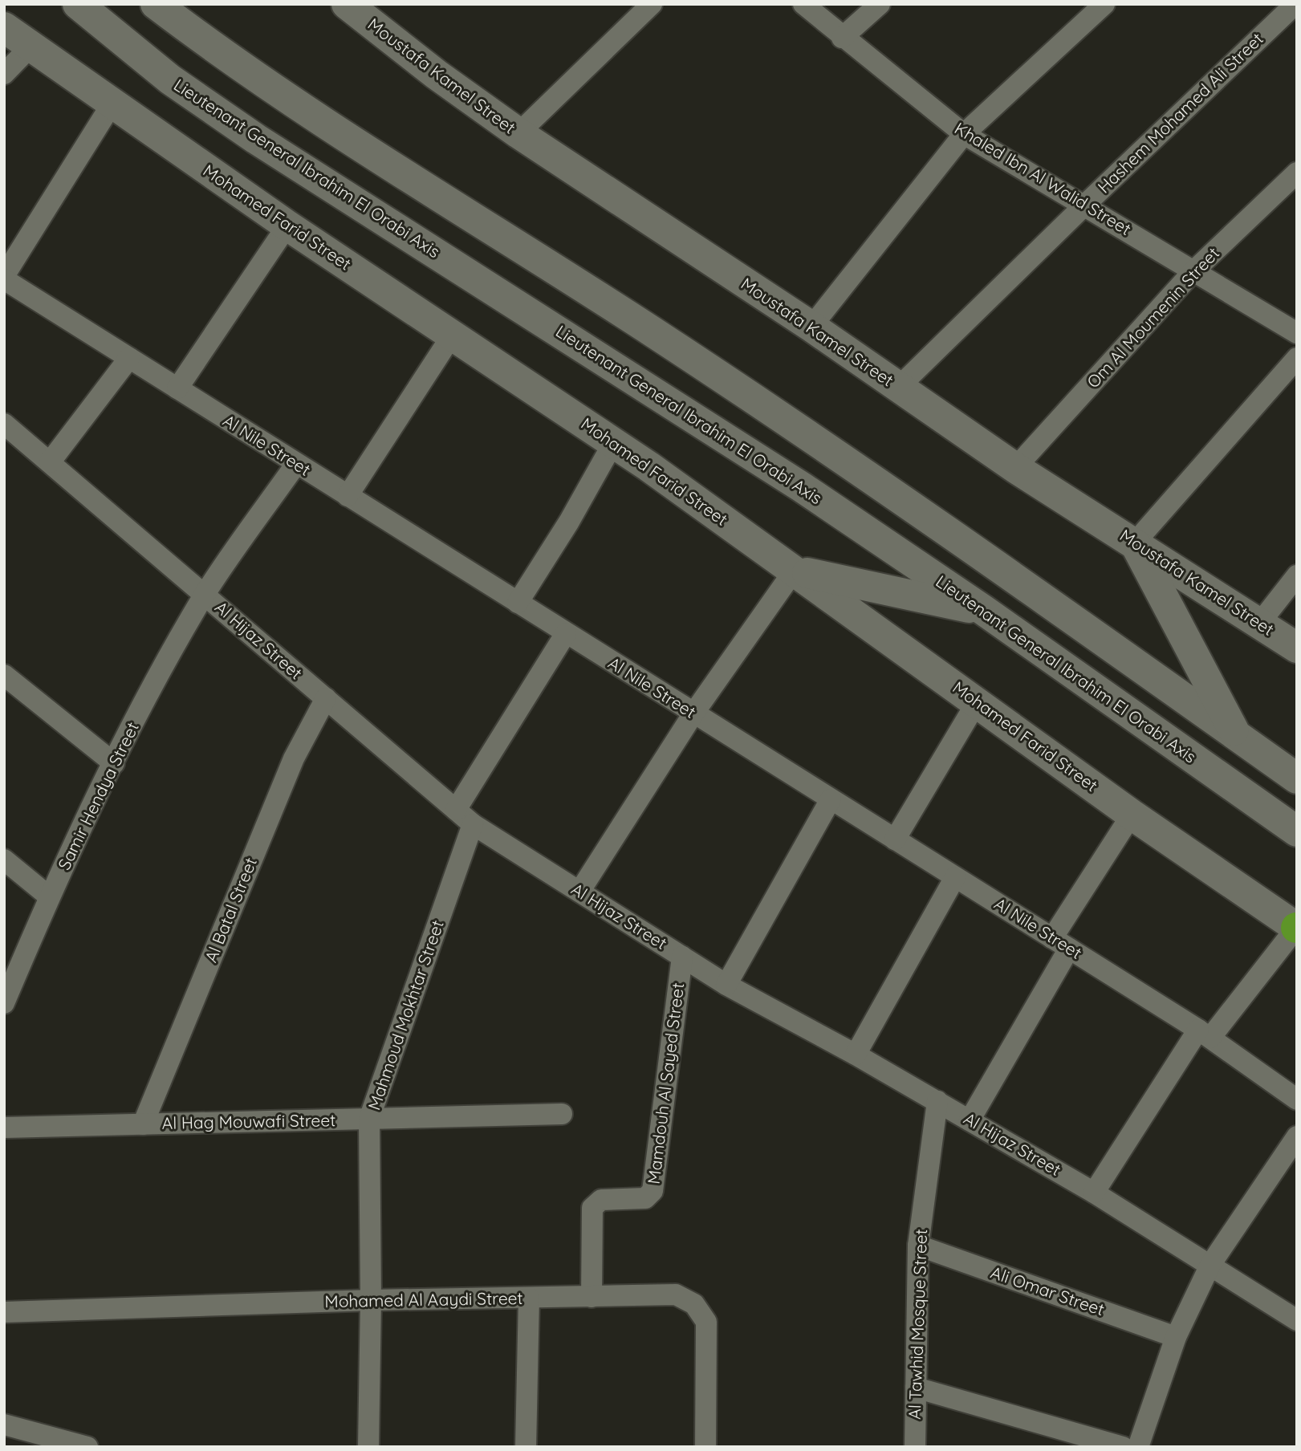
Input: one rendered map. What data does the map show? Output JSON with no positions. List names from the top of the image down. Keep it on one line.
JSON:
{"streets":{"main road":["Moustafa Kamel Street","Lieutenant General Ibrahim El Orabi Axis","Mohamed Farid Street"],"street":["Hashem Mohamed Ali Street","Khaled Ibn Al Walid Street","Om Al Moumenin Street","Al Nile Street","Al Hijaz Street","Samir Hendya Street","Al Batal Street","Mahmoud Mokhtar Street","Mamdouh Al Sayed Street","Al Hag Mouwafi Street","Ali Omar Street","Mohamed Al Aaydi Street","Al Tawhid Mosque Street"]},"crossings":[["Moustafa Kamel Street","Hashem Mohamed Ali Street"],["Moustafa Kamel Street","Om Al Moumenin Street"],["Hashem Mohamed Ali Street","Khaled Ibn Al Walid Street"],["Khaled Ibn Al Walid Street","Om Al Moumenin Street"],["Al Nile Street","Samir Hendya Street"],["Al Hijaz Street","Samir Hendya Street"],["Al Hijaz Street","Al Batal Street"],["Al Hijaz Street","Mahmoud Mokhtar Street"],["Al Hijaz Street","Mamdouh Al Sayed Street"],["Al Hijaz Street","Al Tawhid Mosque Street"],["Al Batal Street","Al Hag Mouwafi Street"],["Mahmoud Mokhtar Street","Al Hag Mouwafi Street"],["Mahmoud Mokhtar Street","Mohamed Al Aaydi Street"],["Mamdouh Al Sayed Street","Mohamed Al Aaydi Street"],["Ali Omar Street","Al Tawhid Mosque Street"]]}
